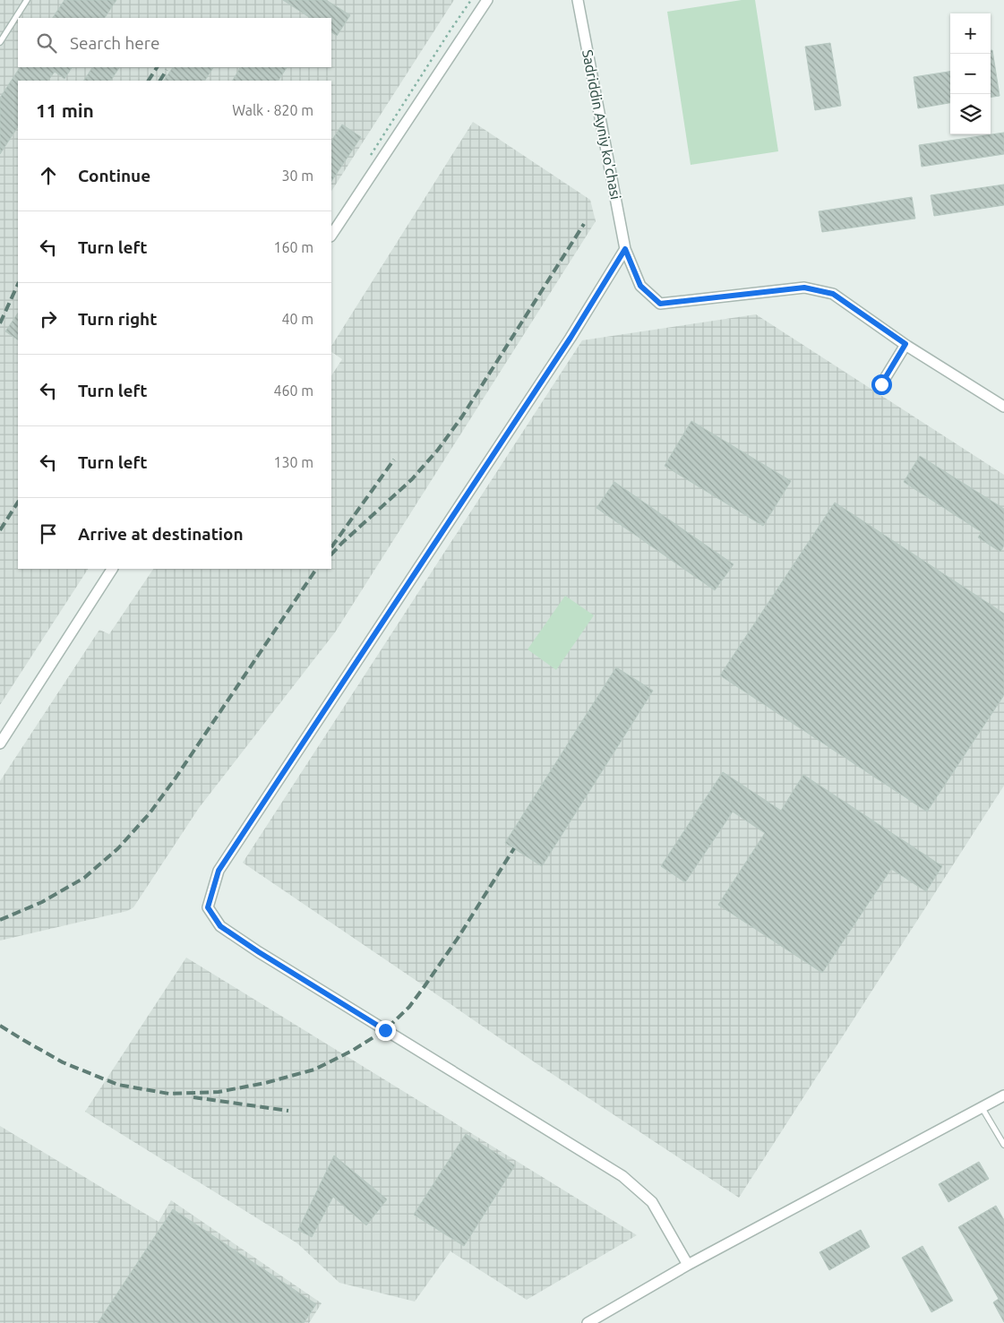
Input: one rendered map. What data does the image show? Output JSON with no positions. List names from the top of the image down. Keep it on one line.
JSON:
{"streets":{"street":["Sadriddin Ayniy ko'chasi"]},"page":{"map_buttons":["+","−"],"search":"Search here","heading":["11 min","Walk · 820 m"],"list":[["Continue","30 m"],["Turn left","160 m"],["Turn right","40 m"],["Turn left","460 m"],["Turn left","130 m"],"Arrive at destination"]}}
